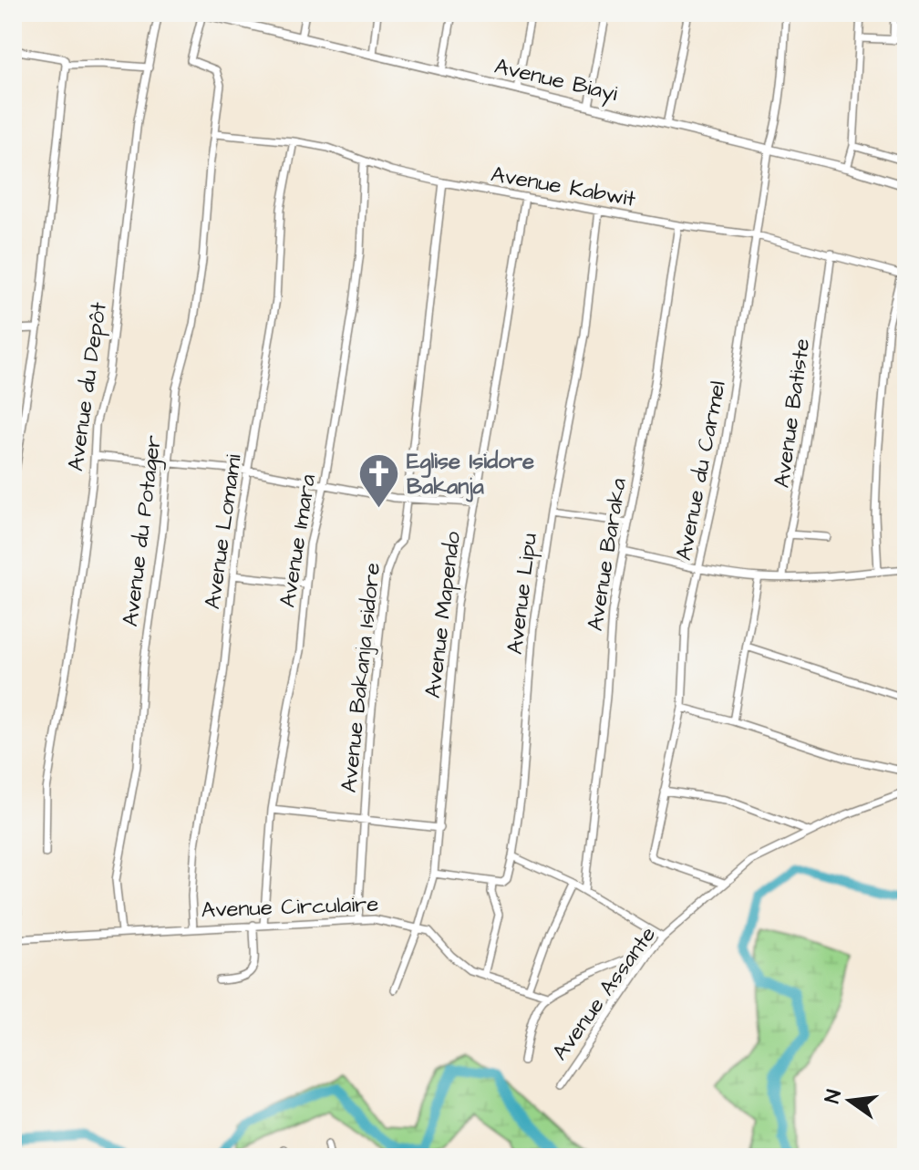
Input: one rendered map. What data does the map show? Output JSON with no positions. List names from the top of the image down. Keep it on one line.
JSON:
{"streets":{"street":["Avenue Biayi","Avenue Kabwit","Avenue du Depôt","Avenue Batiste","Avenue du Carmel","Avenue du Potager","Avenue Lomami","Avenue Imara","Avenue Baraka","Avenue Lipu","Avenue Mapendo","Avenue Bakanja Isidore","Avenue Circulaire","Avenue Assante"]},"crossings":[["Avenue Biayi","Avenue du Carmel"],["Avenue Biayi","Avenue du Potager"],["Avenue Kabwit","Avenue Batiste"],["Avenue Kabwit","Avenue du Carmel"],["Avenue Kabwit","Avenue du Potager"],["Avenue Kabwit","Avenue Lomami"],["Avenue Kabwit","Avenue Imara"],["Avenue Kabwit","Avenue Baraka"],["Avenue Kabwit","Avenue Lipu"],["Avenue Kabwit","Avenue Mapendo"],["Avenue Kabwit","Avenue Bakanja Isidore"],["Avenue du Carmel","Avenue Assante"],["Avenue du Potager","Avenue Circulaire"],["Avenue Lomami","Avenue Circulaire"],["Avenue Imara","Avenue Circulaire"],["Avenue Mapendo","Avenue Circulaire"],["Avenue Bakanja Isidore","Avenue Circulaire"]],"places":{"church":["Eglise Isidore Bakanja"]},"north":"left"}
